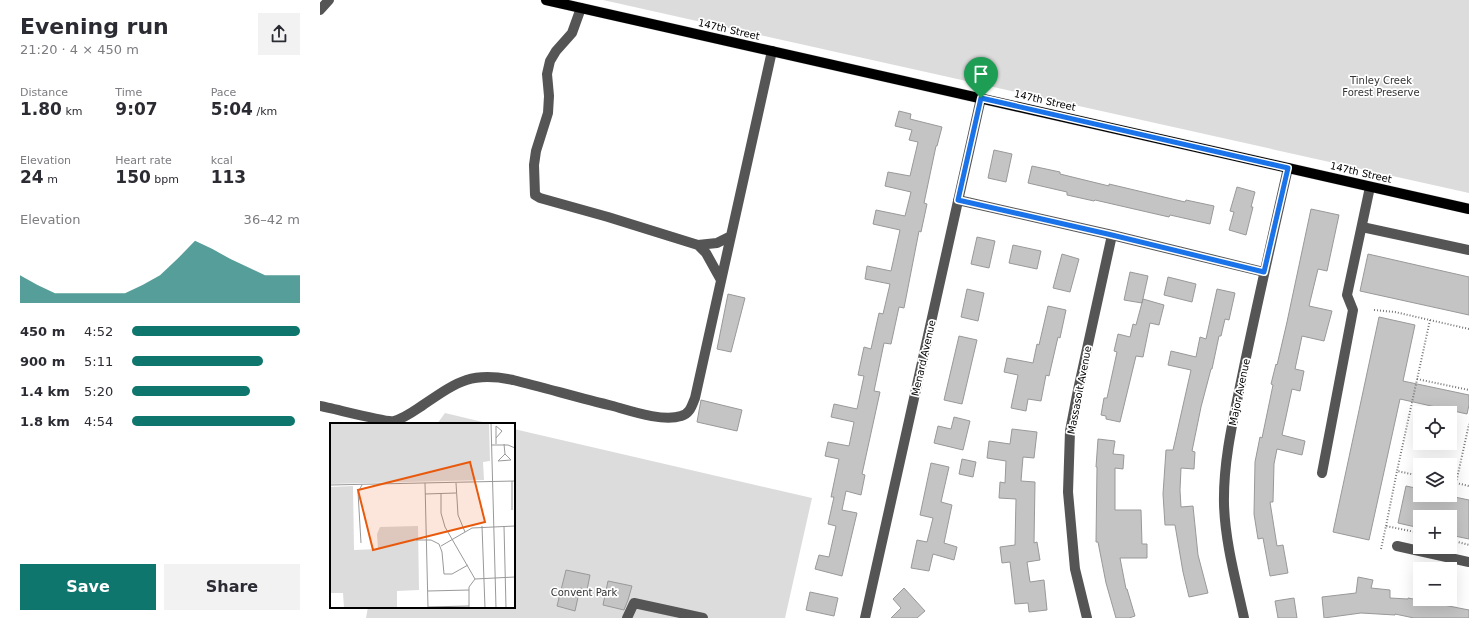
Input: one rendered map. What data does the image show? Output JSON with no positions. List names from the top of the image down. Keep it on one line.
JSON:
{"streets":{"main road":["147th Street"],"street":["Menard Avenue","Massasoit Avenue","Major Avenue"]},"crossings":[["147th Street","Menard Avenue"],["147th Street","Major Avenue"]],"parks":["Tinley Creek Forest Preserve","Convent Park"],"page":{"heading":["Evening run","21:20 · 4 × 450 m"],"stats":[["Distance","1.80 km"],["Time","9:07"],["Pace","5:04 /km"],["Elevation","24 m"],["Heart rate","150 bpm"],["kcal","113"]],"chart":["Elevation","36–42 m"],"list":[{"name":"450 m","note":"4:52"},{"name":"900 m","note":"5:11"},{"name":"1.4 km","note":"5:20"},{"name":"1.8 km","note":"4:54"}],"map_buttons":["+","−"],"buttons":["Save","Share"]}}
